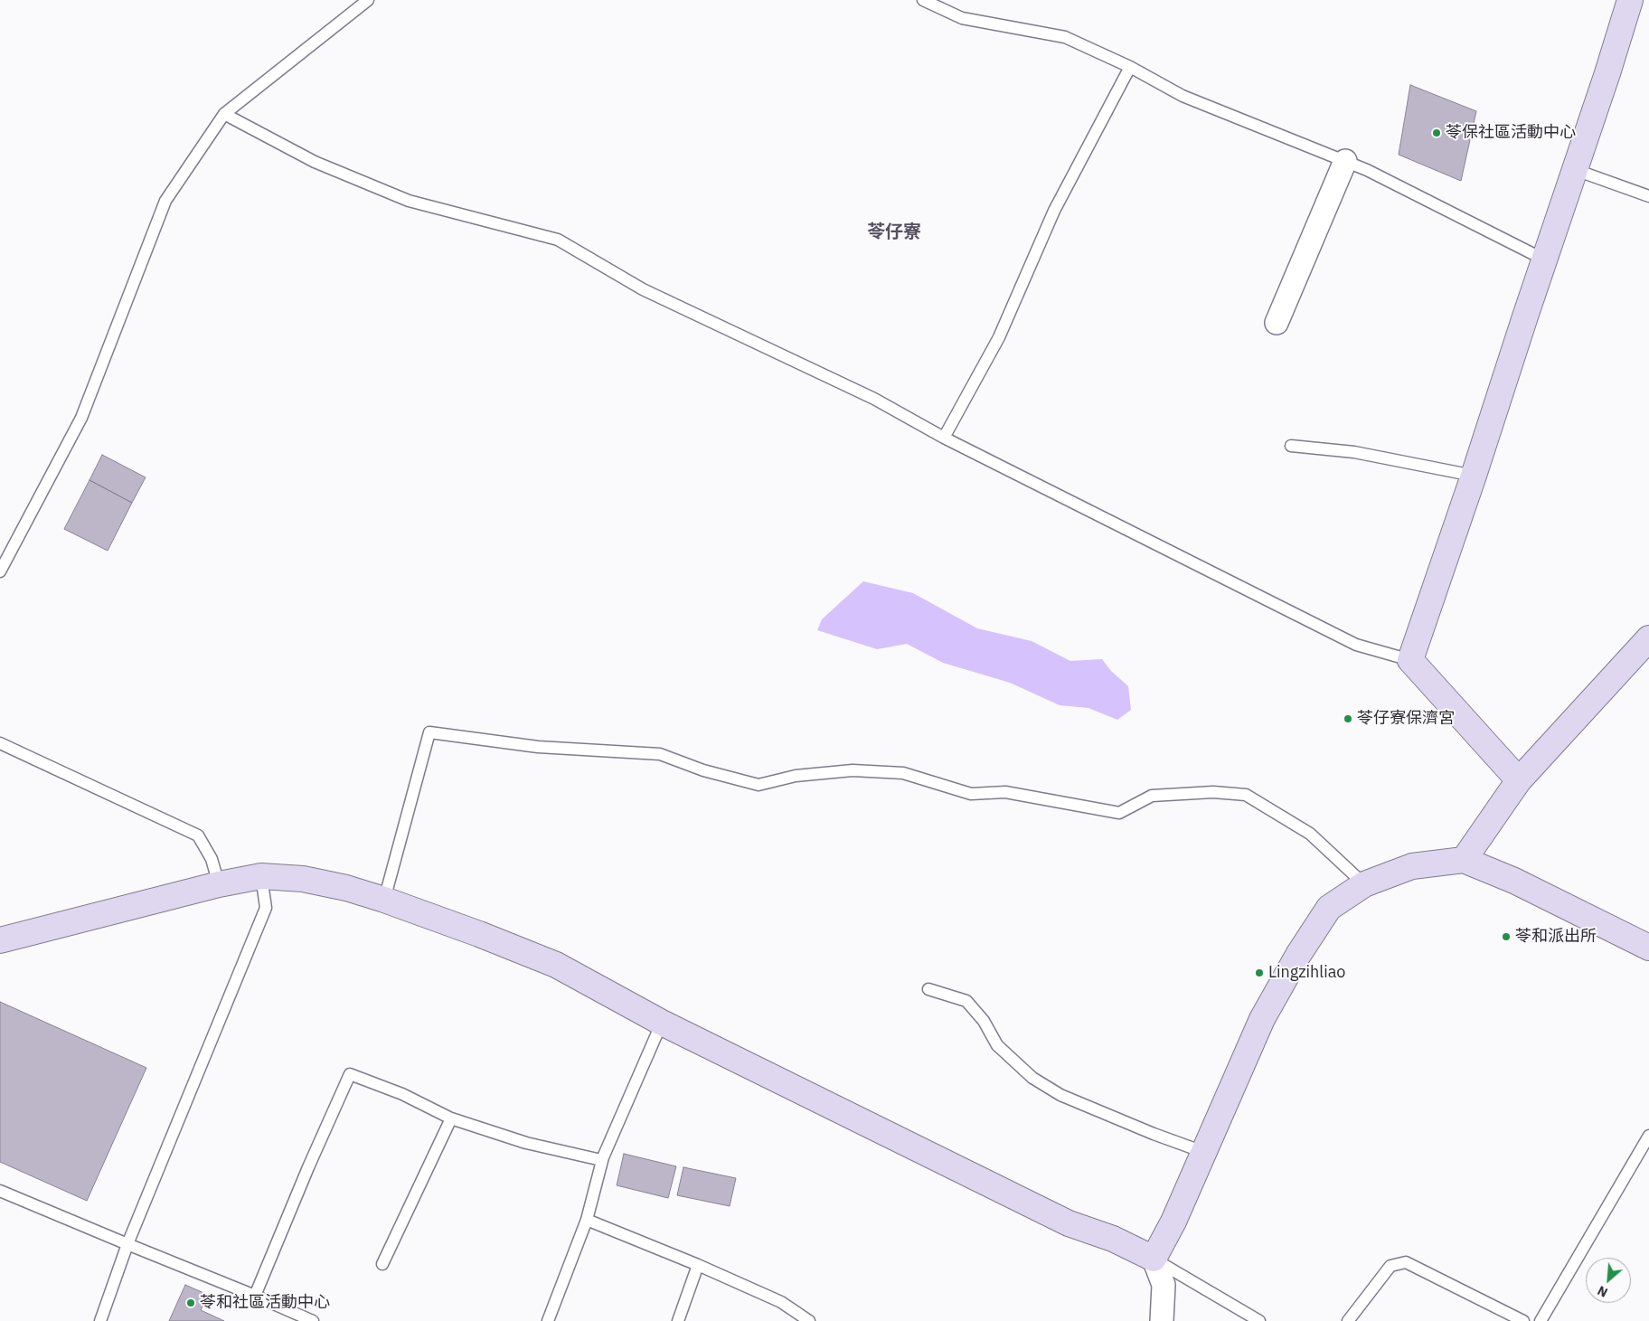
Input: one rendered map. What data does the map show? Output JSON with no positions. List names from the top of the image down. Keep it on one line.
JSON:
{"districts":["苓仔寮"],"places":["苓保社區活動中心","苓仔寮保濟宮","苓和派出所","Lingzihliao","苓和社區活動中心"],"north":"bottom left"}
